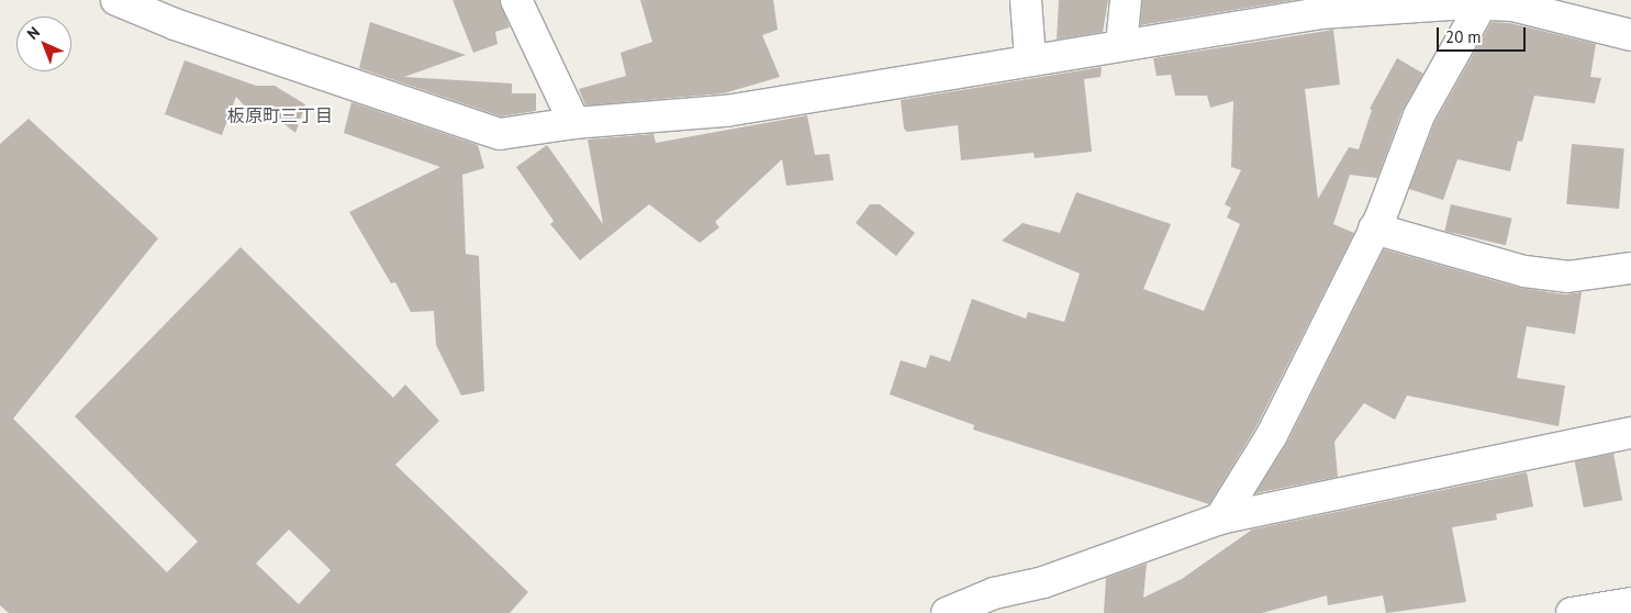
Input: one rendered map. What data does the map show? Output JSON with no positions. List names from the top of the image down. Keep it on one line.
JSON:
{"districts":["板原町三丁目"],"scale_bar":"20 m","north":"top left"}
